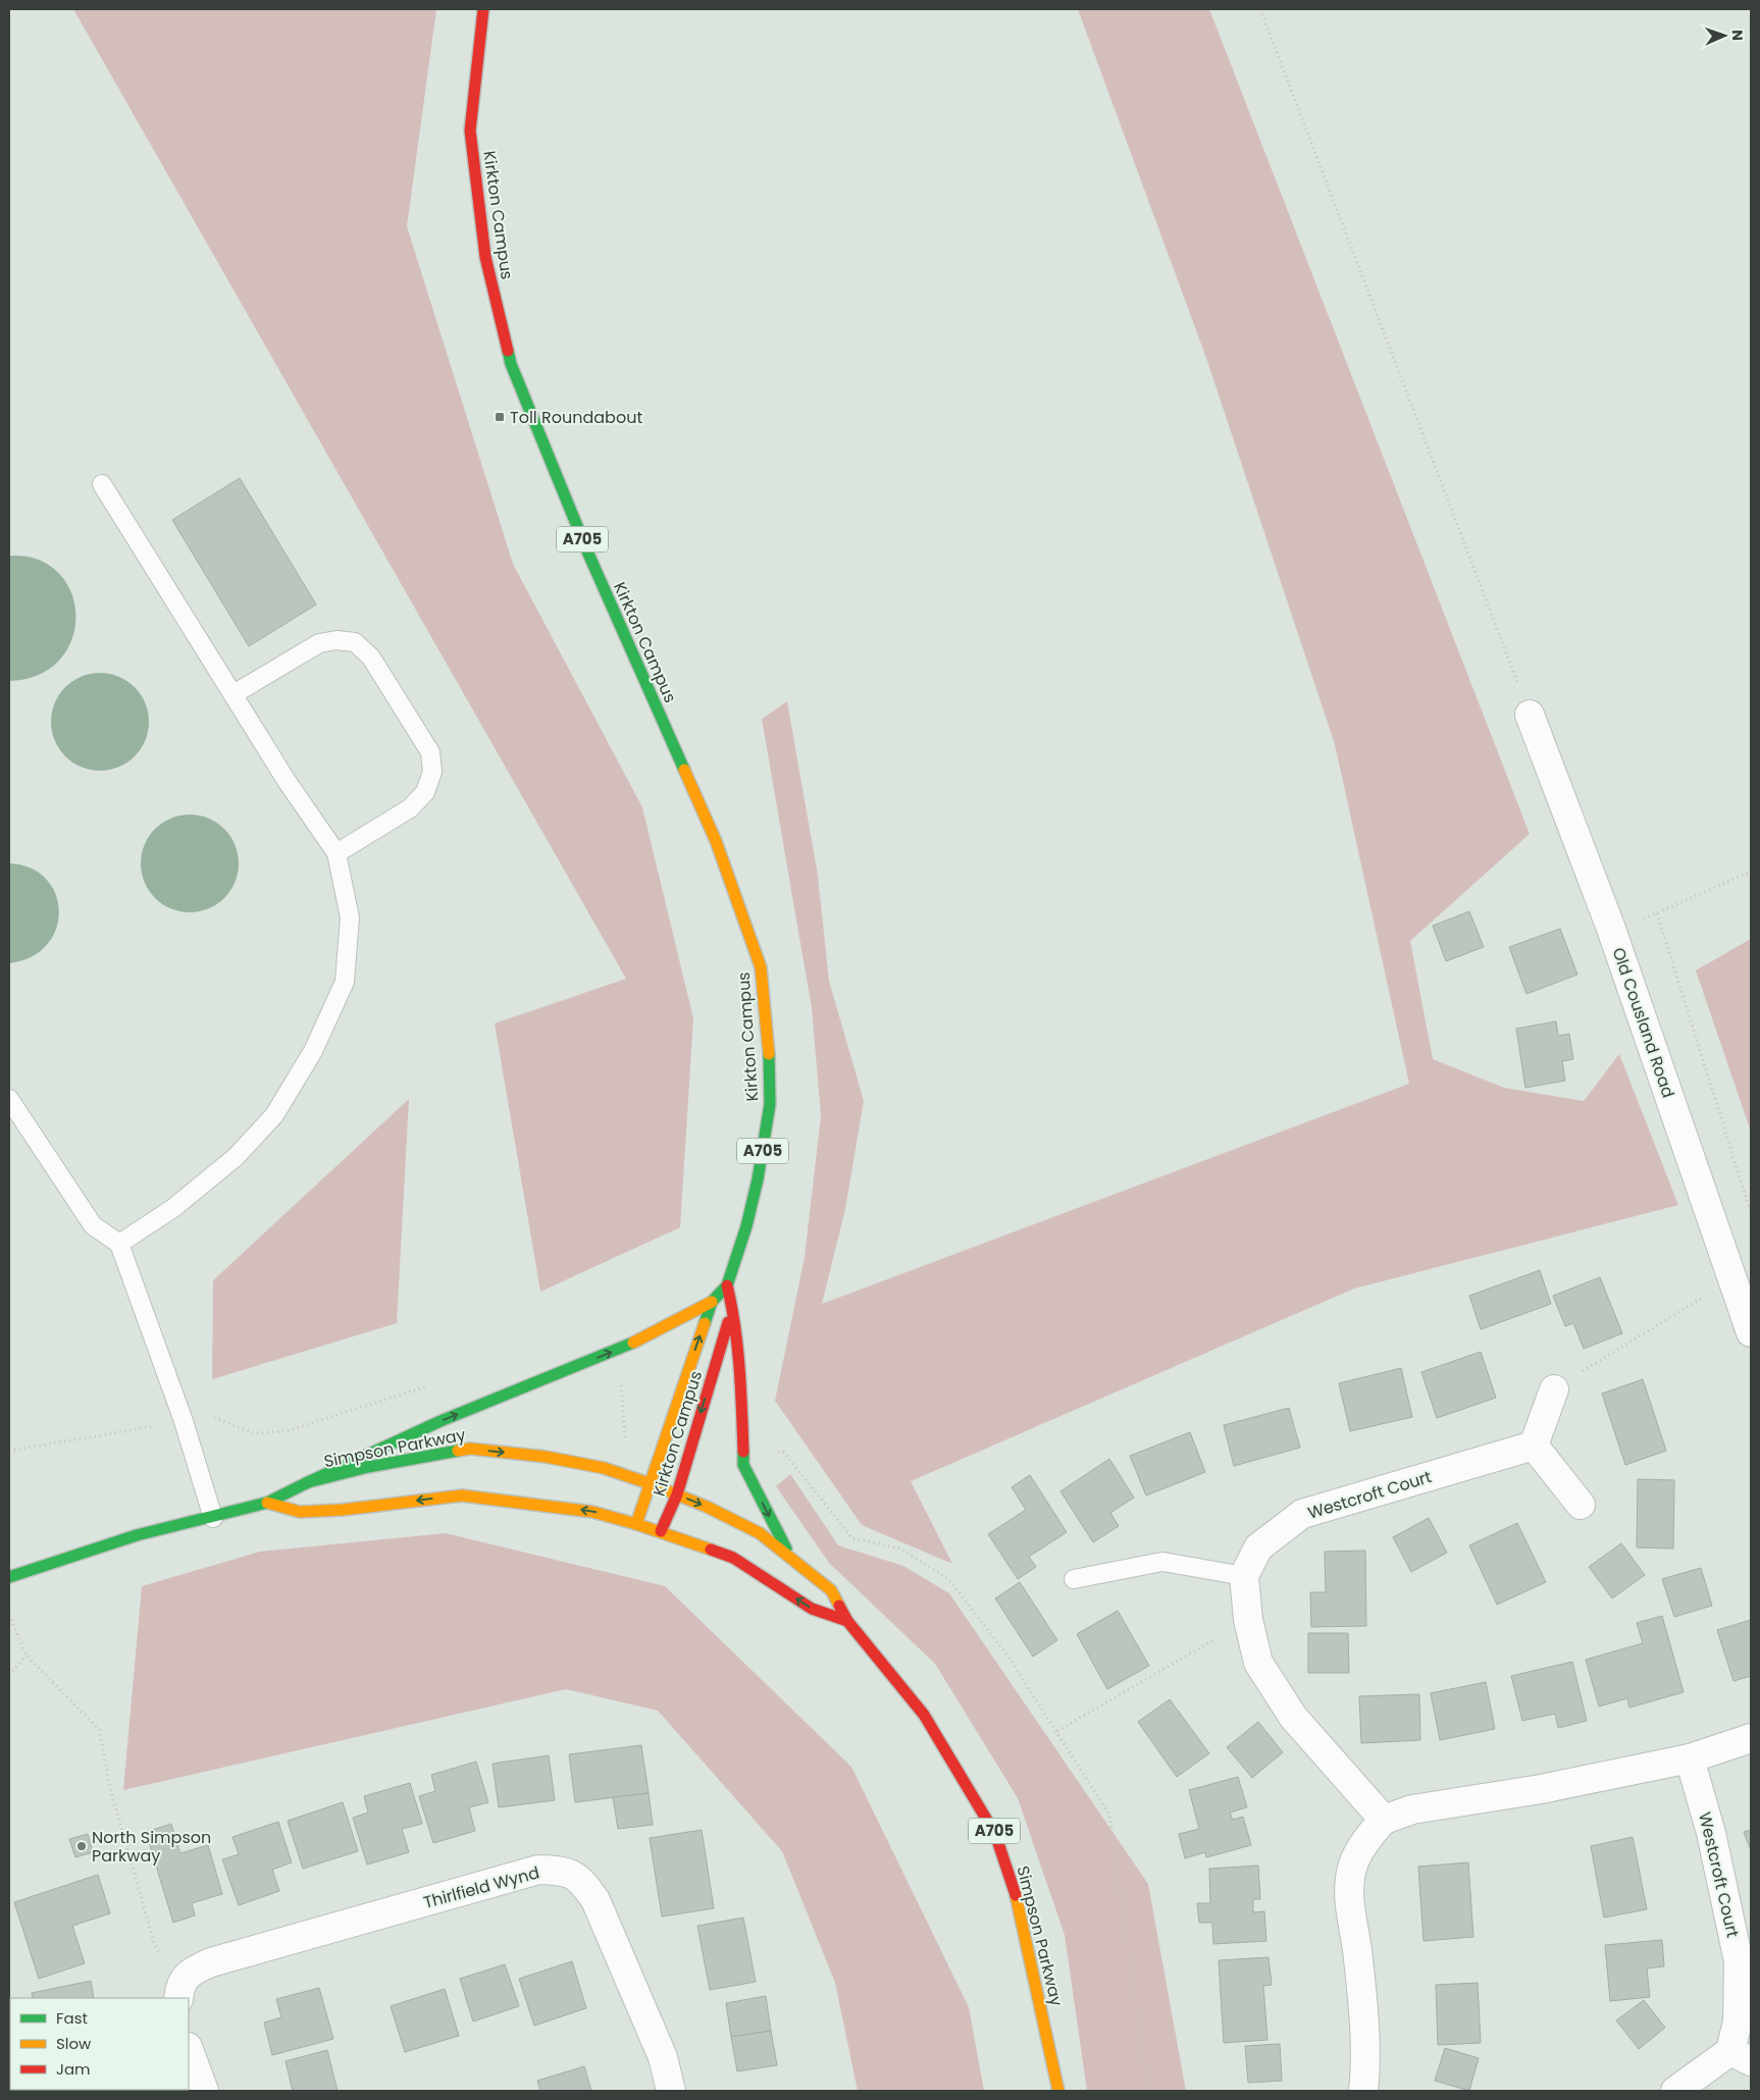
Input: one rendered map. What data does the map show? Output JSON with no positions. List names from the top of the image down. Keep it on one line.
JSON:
{"streets":{"main road":["Kirkton Campus","A705","Simpson Parkway"],"street":["Old Cousland Road","Westcroft Court","Thirlfield Wynd"]},"crossings":[["Kirkton Campus","A705"],["Kirkton Campus","Simpson Parkway"],["A705","Simpson Parkway"]],"places":{"transit":["Toll Roundabout"],"other":["North Simpson Parkway"]},"legend":["Fast","Slow","Jam"],"north":"right"}
